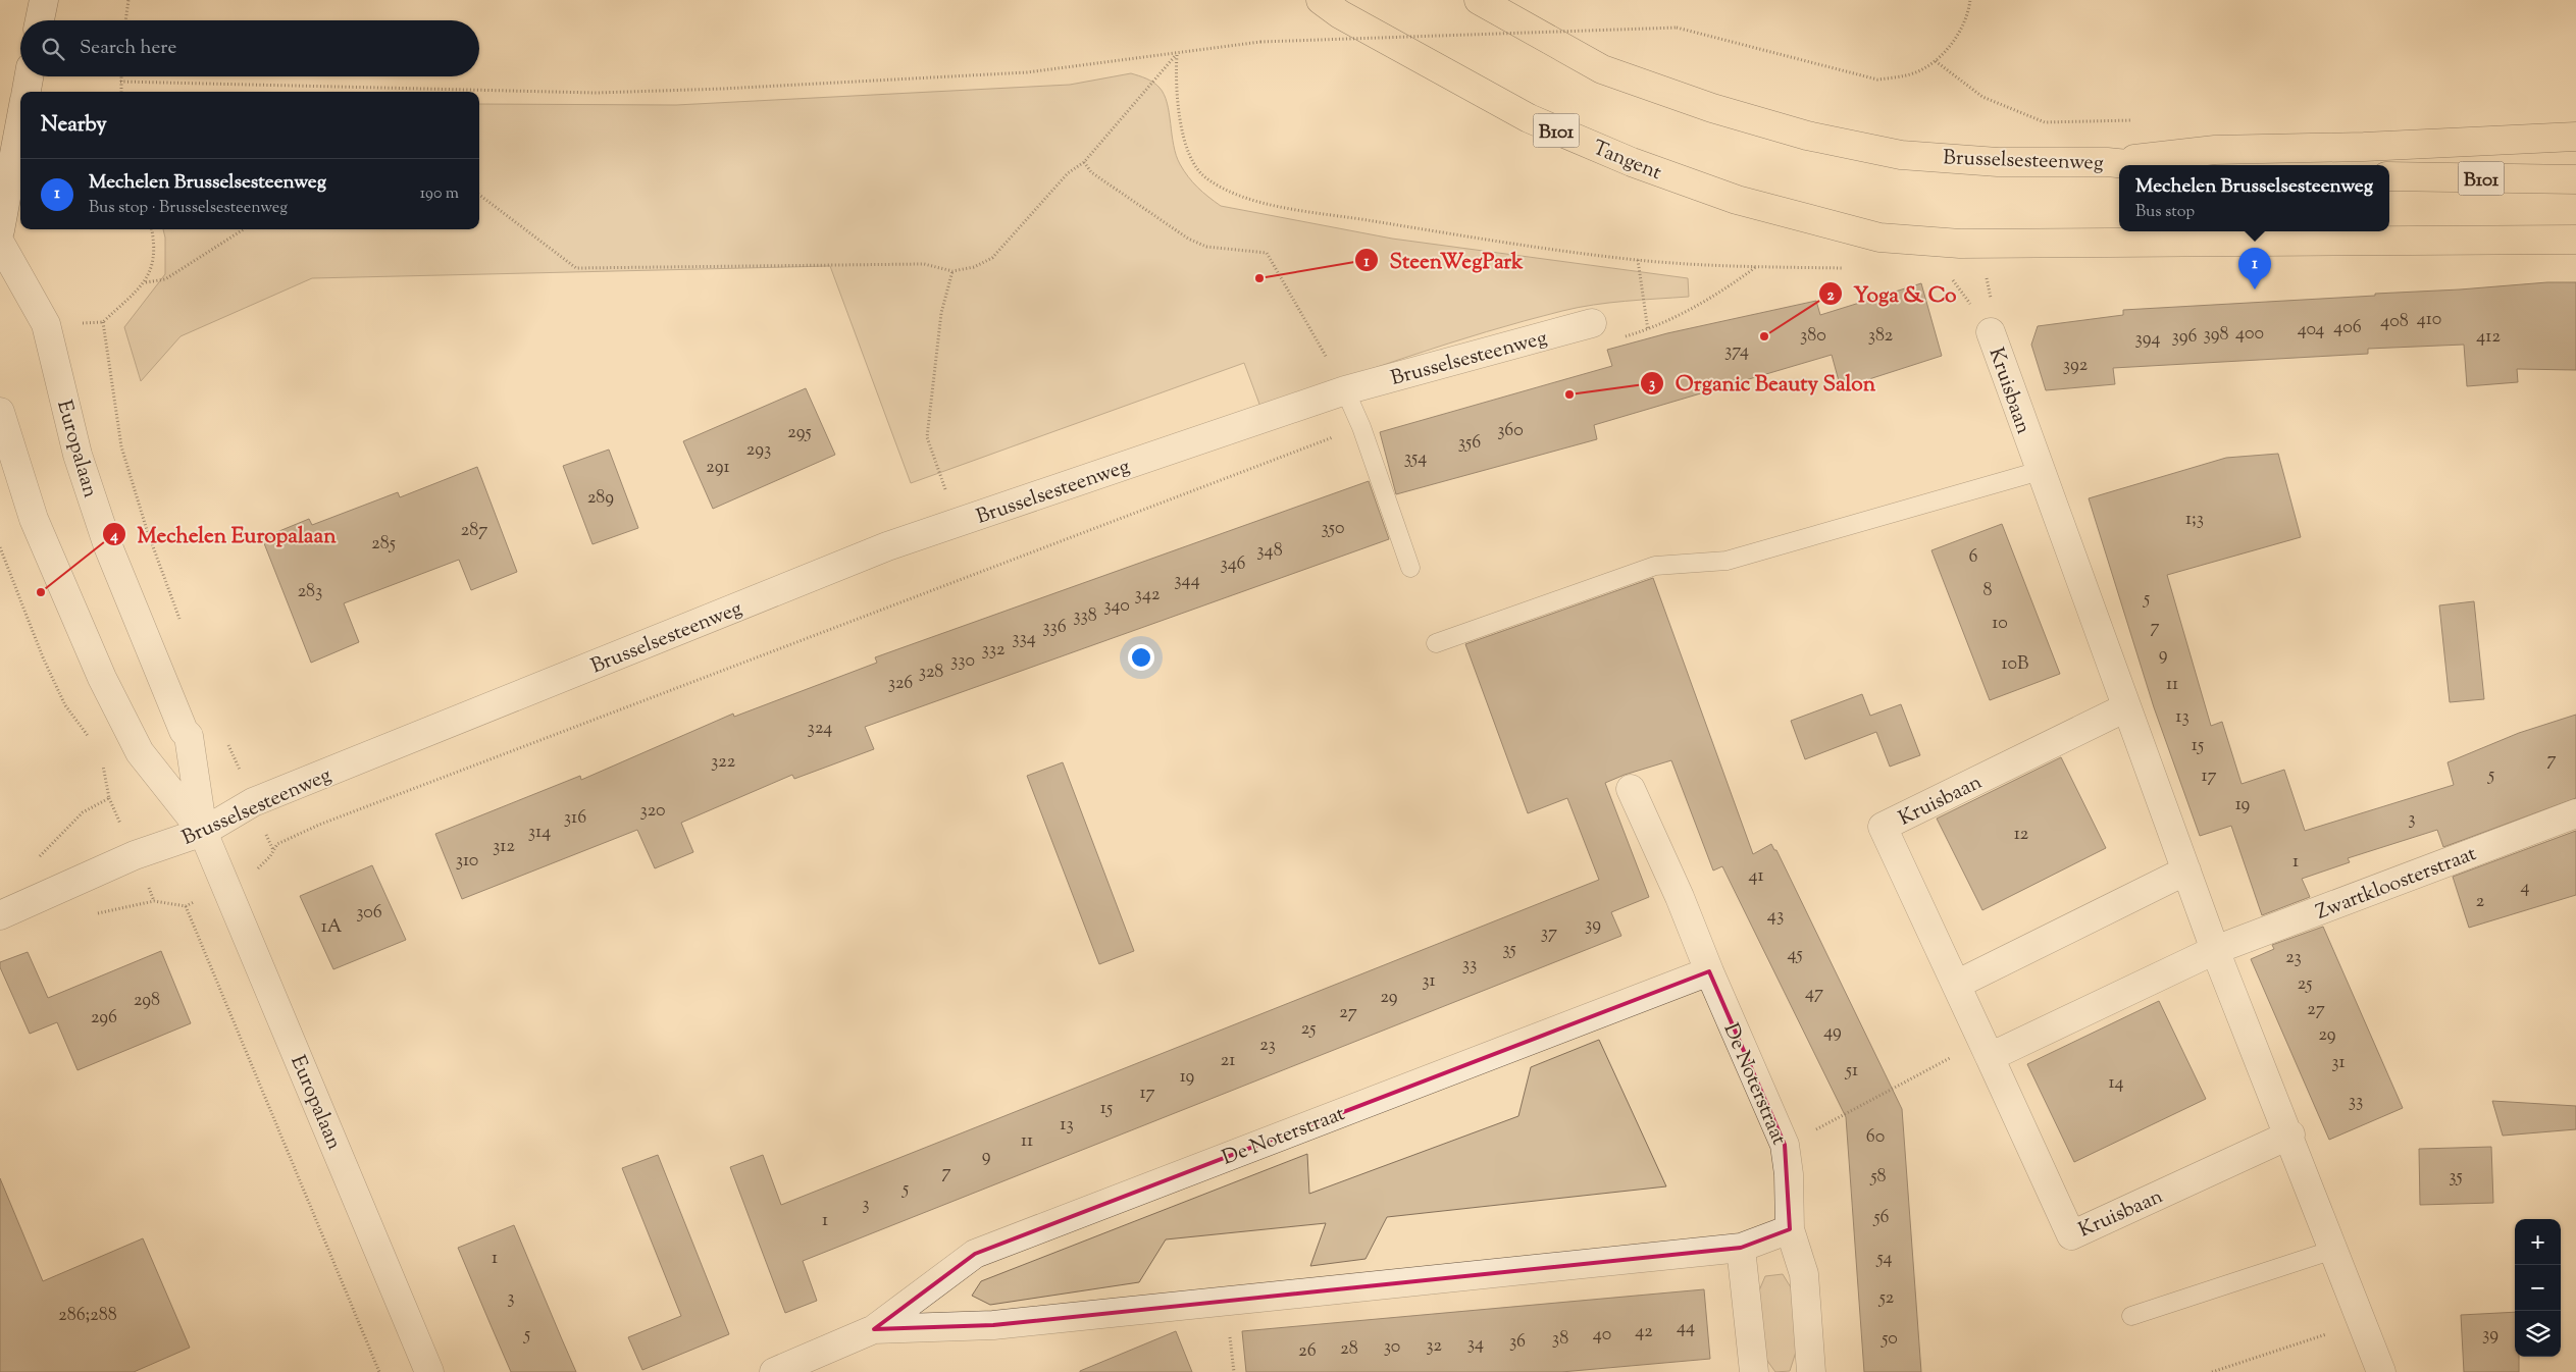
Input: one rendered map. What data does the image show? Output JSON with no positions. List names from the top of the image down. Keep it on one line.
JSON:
{"streets":{"main road":["B101","Tangent","Brusselsesteenweg"],"street":["Kruisbaan","Europalaan","Zwartkloosterstraat","De Noterstraat"]},"crossings":[["B101","Brusselsesteenweg"],["Brusselsesteenweg","Europalaan"],["Kruisbaan","Zwartkloosterstraat"]],"places":["SteenWegPark","Yoga & Co","Organic Beauty Salon","Mechelen Europalaan"],"house_numbers":["410","408","406","404","400","398","380","382","396","412","394","374","392","360","295","356","293","354","291","289","1;3","350","287","285","348","6","346","344","8","283","342","5","340","338","10","336","7","334","332","9","330","10B","328","326","11","13","324","15","7","322","5","17","19","320","316","3","314","12","312","310","1","41","4","2","306","43","39","1A","37","35","45","23","33","31","25","47","29","298","27","27","296","25","49","29","23","21","31","51","19","14","17","33","15","13","60","11","9","7","58","35","5","3","56","1","1","54","3","52","286;288","44","42","5","40","39","38","50","36","34","32","30","28","26"],"page":{"search":"Search here","heading":"Nearby","list":[{"mark":"1","name":"Mechelen Brusselsesteenweg","note":"Bus stop · Brusselsesteenweg","value":"190 m"}],"popup":["Mechelen Brusselsesteenweg","Bus stop"],"pins":"1","map_buttons":["+","−"]}}
